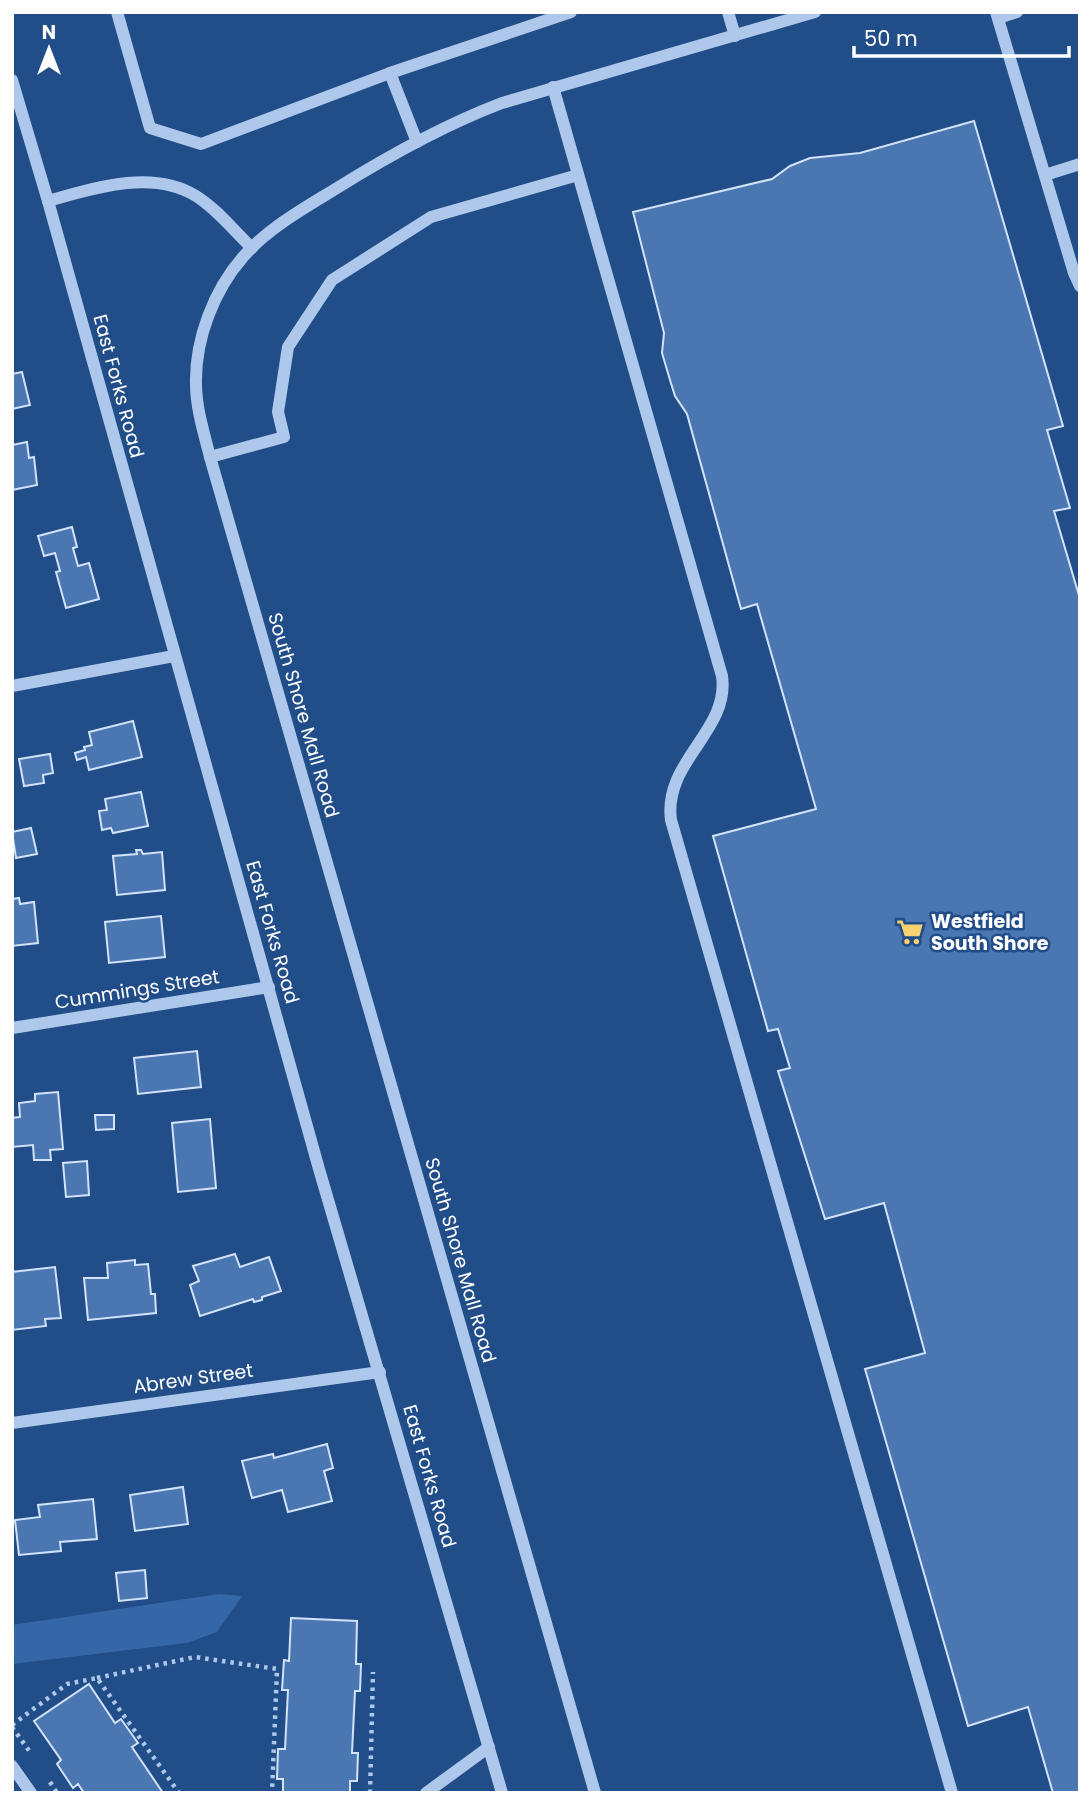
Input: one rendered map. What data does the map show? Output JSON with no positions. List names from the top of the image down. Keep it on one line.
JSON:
{"streets":{"street":["East Forks Road","South Shore Mall Road","Cummings Street","Abrew Street"]},"crossings":[["East Forks Road","Cummings Street"],["East Forks Road","Abrew Street"]],"places":{"supermarket":["Westfield South Shore"]},"scale_bar":"50 m","north":"top"}
